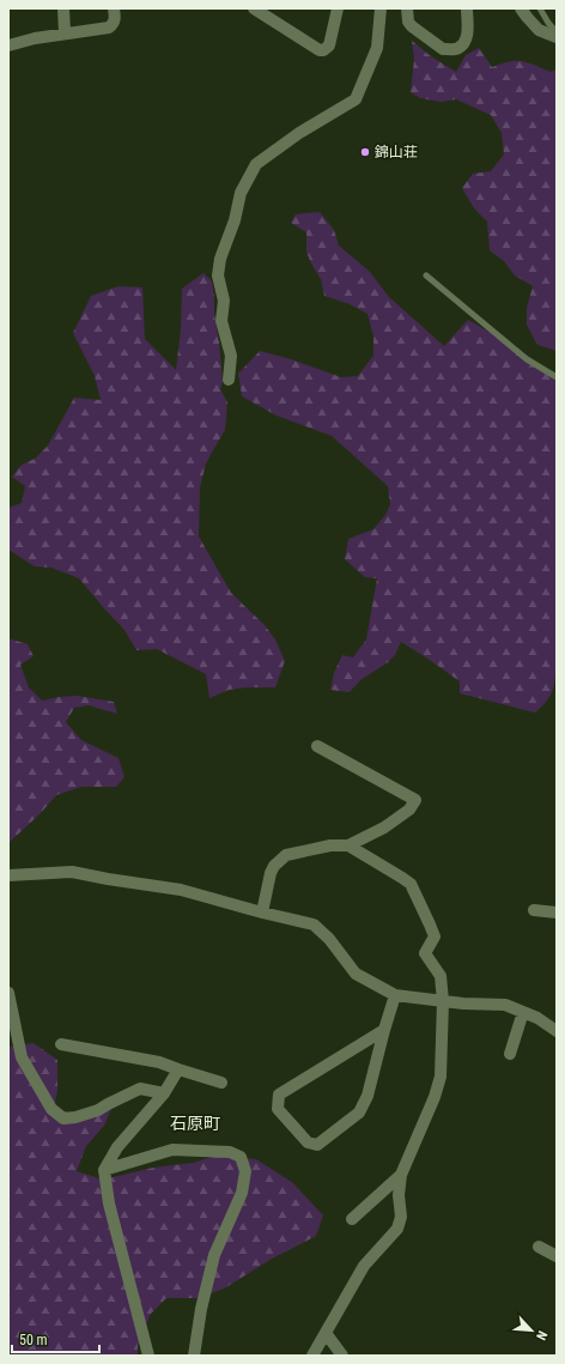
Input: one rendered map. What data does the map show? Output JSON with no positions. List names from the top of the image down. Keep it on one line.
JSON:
{"districts":["石原町"],"places":["錦山荘"],"scale_bar":"50 m","north":"bottom right"}
